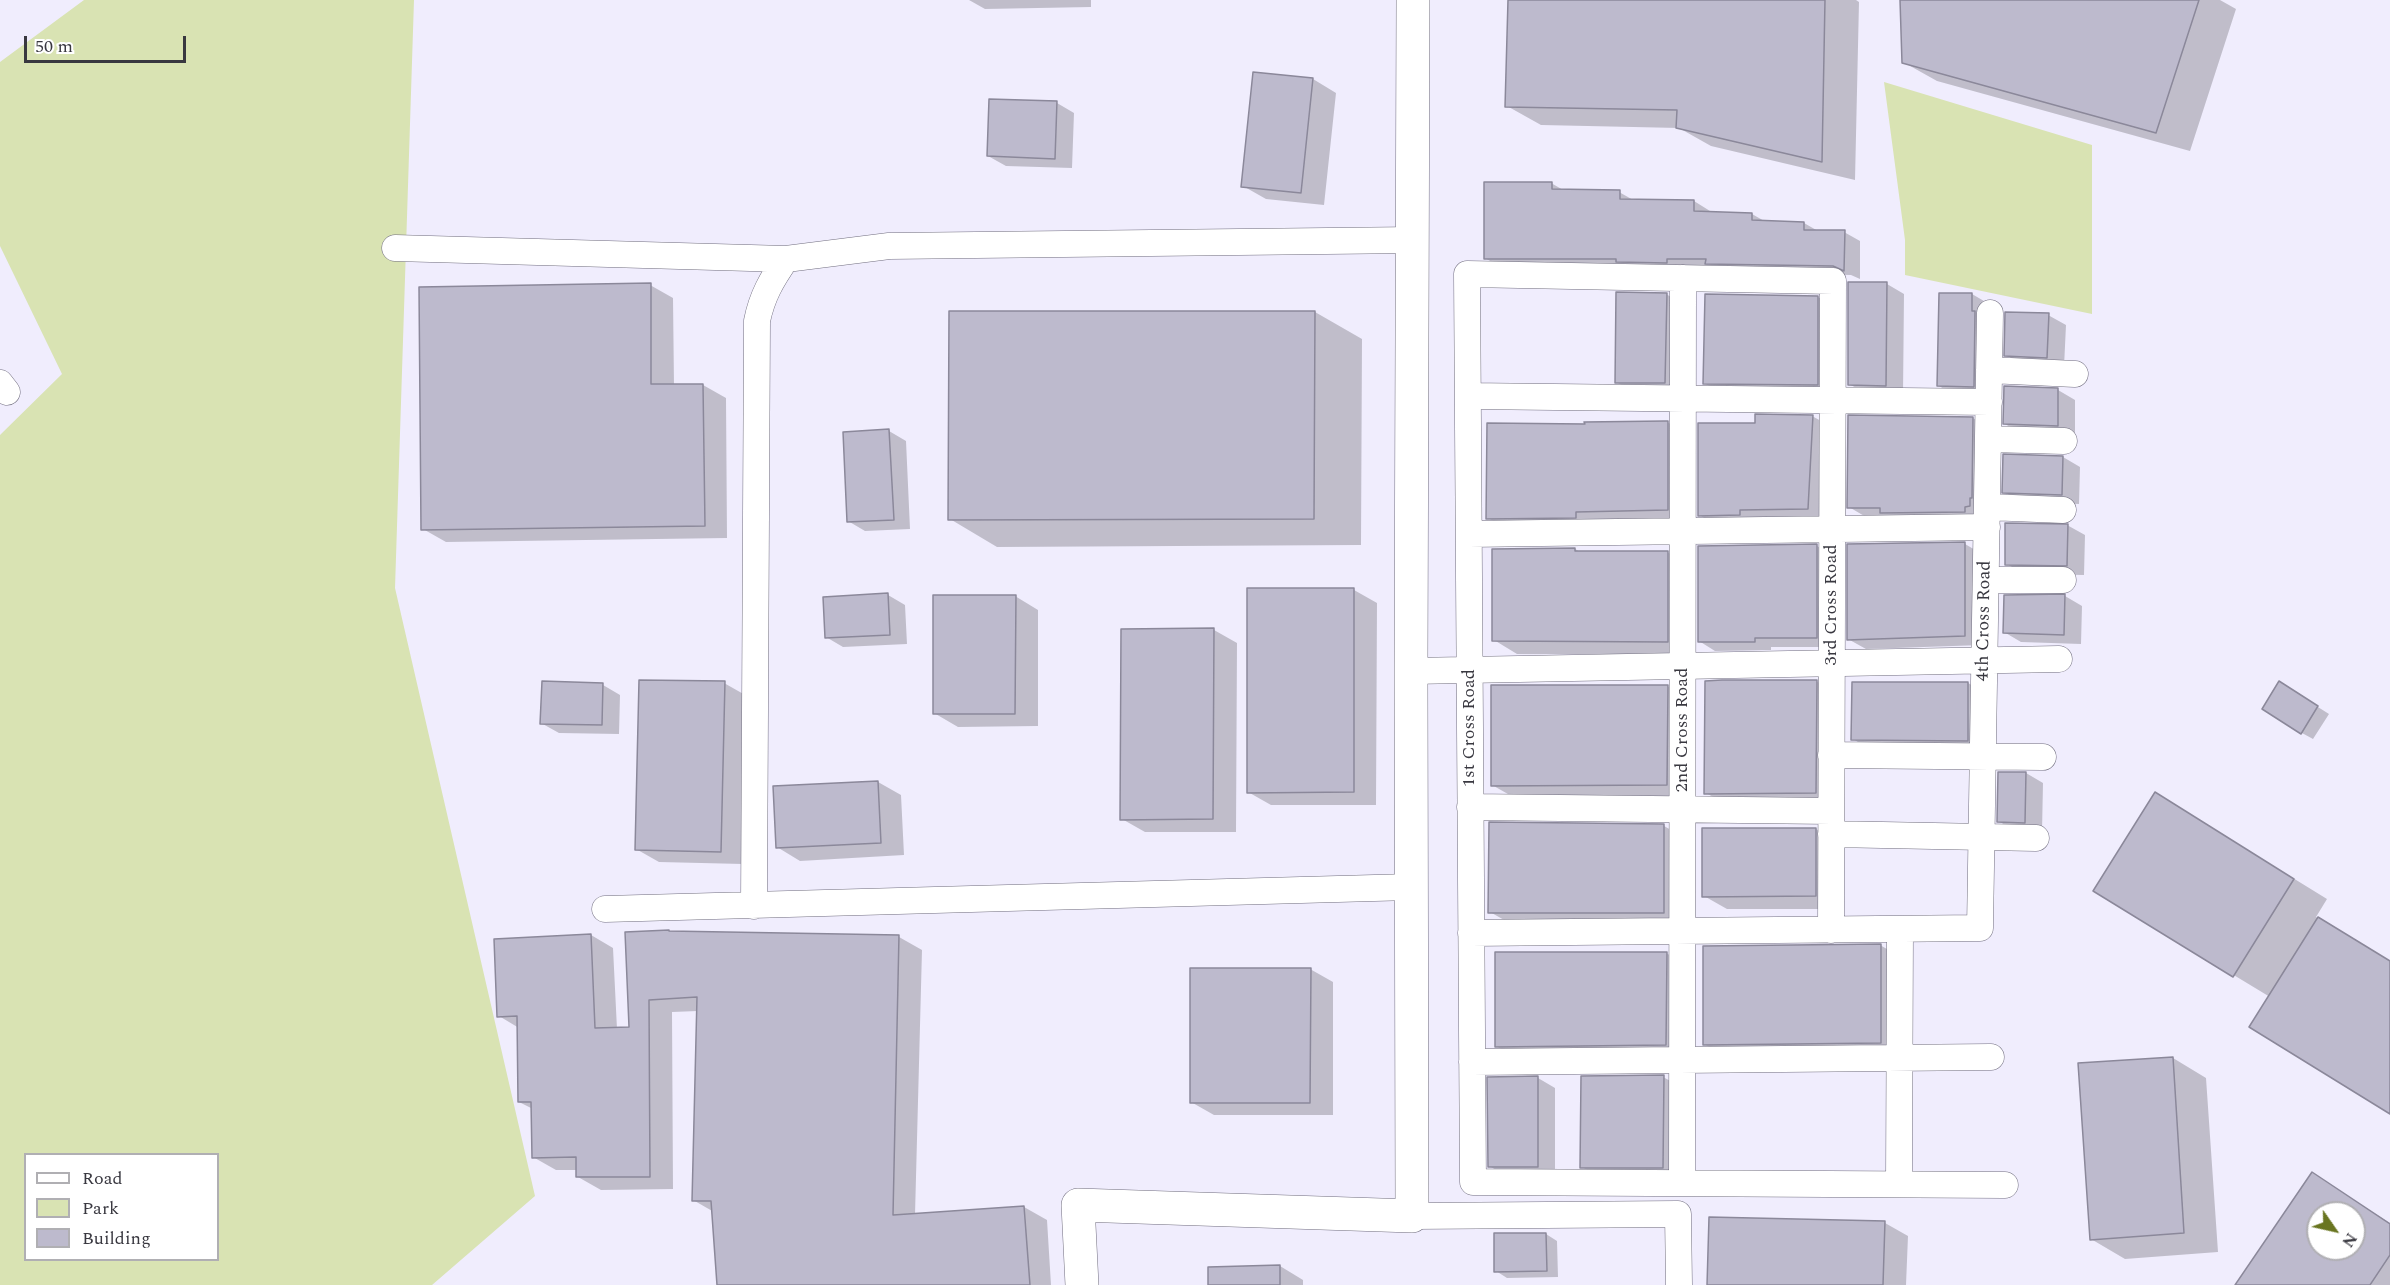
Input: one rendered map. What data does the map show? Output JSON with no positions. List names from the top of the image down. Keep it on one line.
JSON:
{"streets":{"street":["3rd Cross Road","4th Cross Road","1st Cross Road","2nd Cross Road"]},"crossings":[["3rd Cross Road","1st Cross Road"],["3rd Cross Road","2nd Cross Road"],["1st Cross Road","2nd Cross Road"]],"legend":["Road","Park","Building"],"scale_bar":"50 m","north":"bottom right"}
